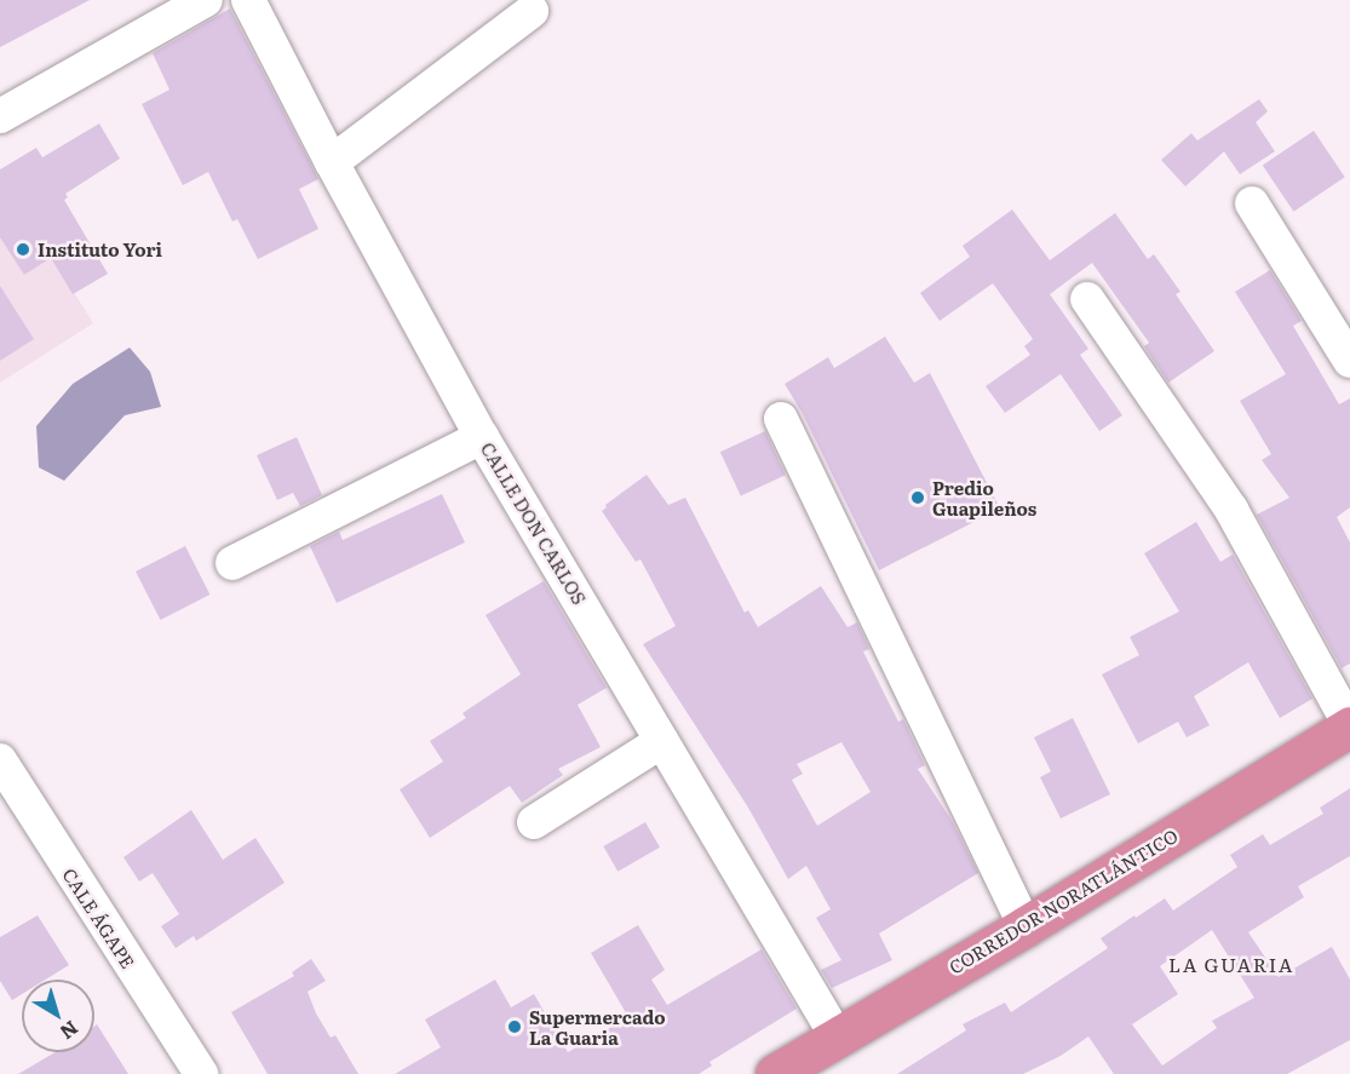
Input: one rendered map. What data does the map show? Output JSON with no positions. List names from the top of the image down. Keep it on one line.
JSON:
{"streets":{"highway":["CORREDOR NORATLÁNTICO"],"street":["CALLE DON CARLOS","CALE ÁGAPE"]},"crossings":[["CALLE DON CARLOS","CORREDOR NORATLÁNTICO"]],"districts":["LA GUARIA"],"places":["Instituto Yori","Predio Guapileños","Supermercado La Guaria"],"north":"bottom right"}
